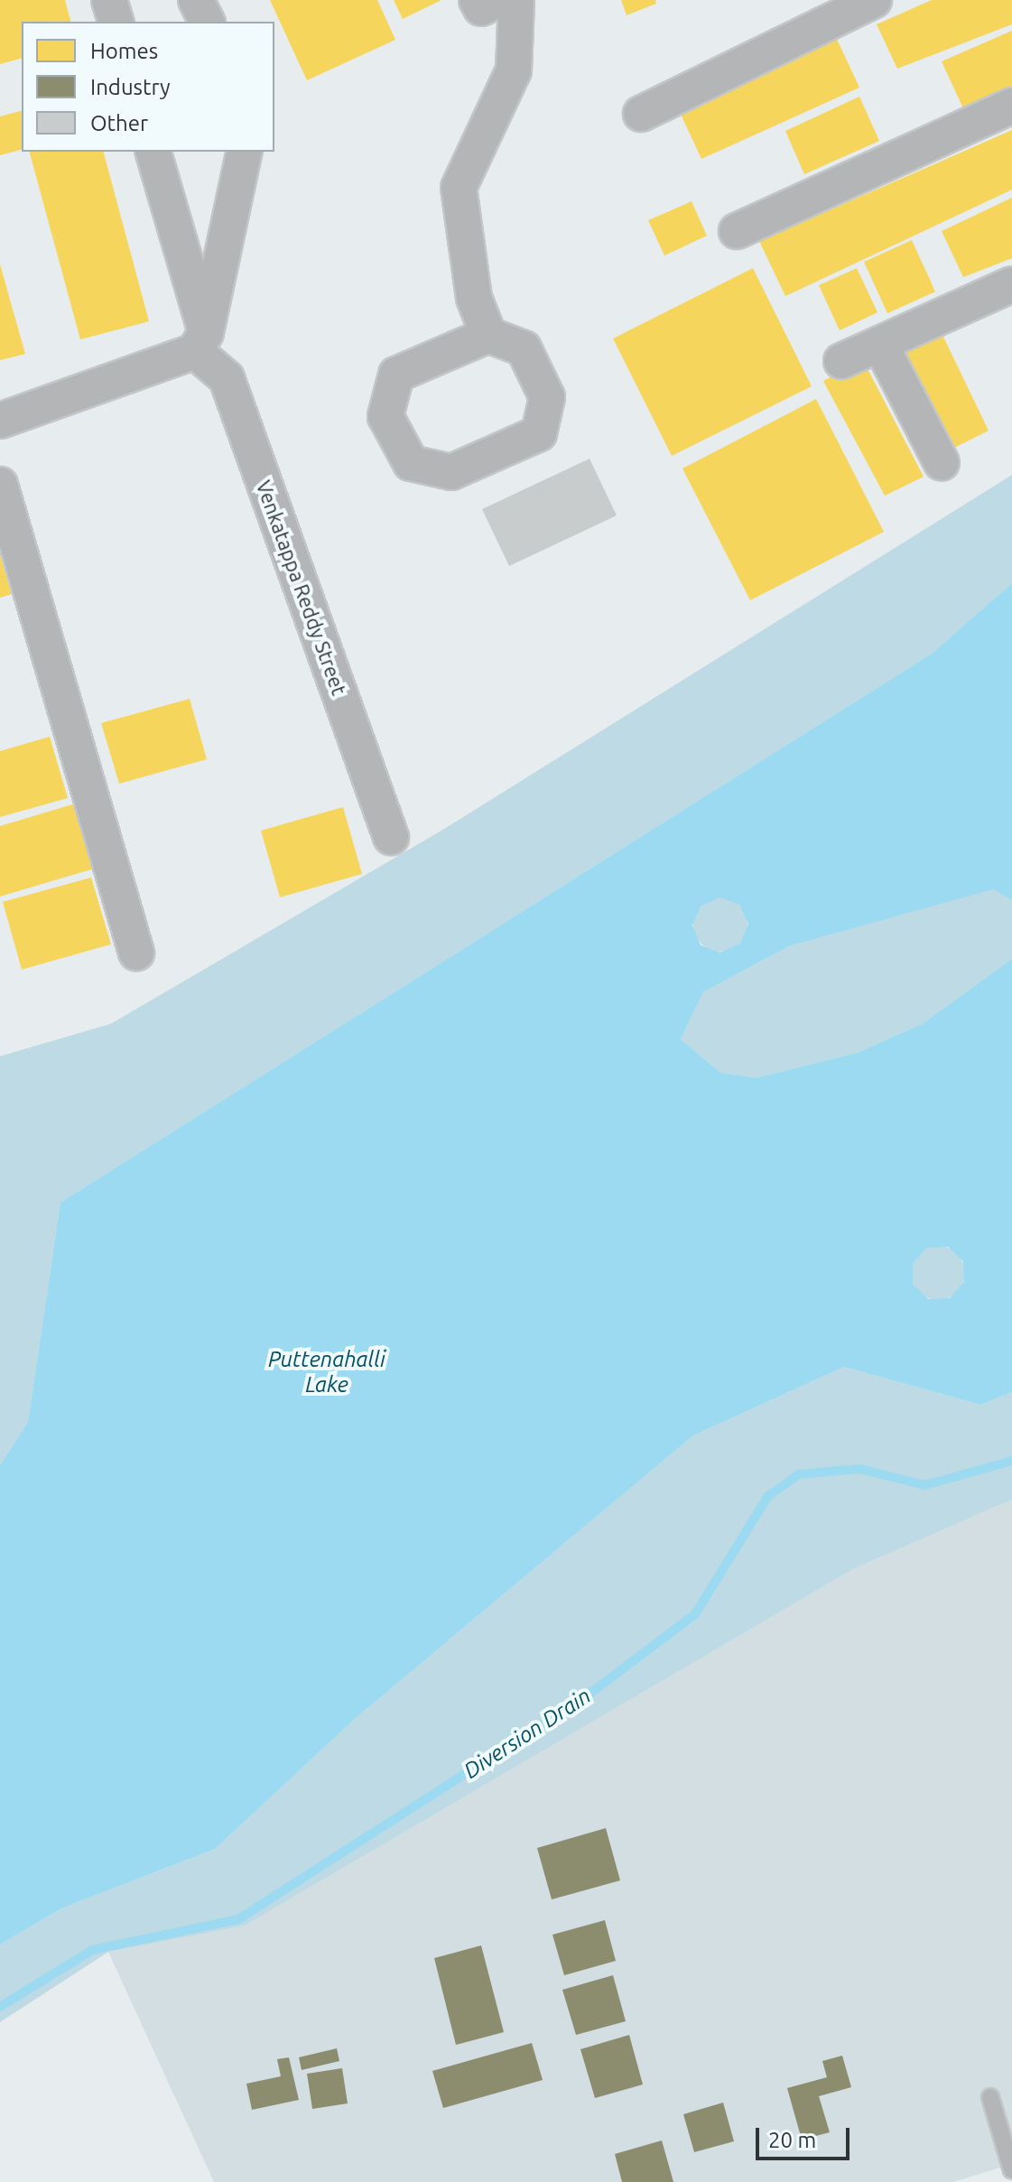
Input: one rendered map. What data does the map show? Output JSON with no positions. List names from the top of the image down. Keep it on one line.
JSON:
{"streets":{"street":["Venkatappa Reddy Street"]},"water":["Puttenahalli Lake","Diversion Drain"],"legend":["Homes","Industry","Other"],"scale_bar":"20 m"}
